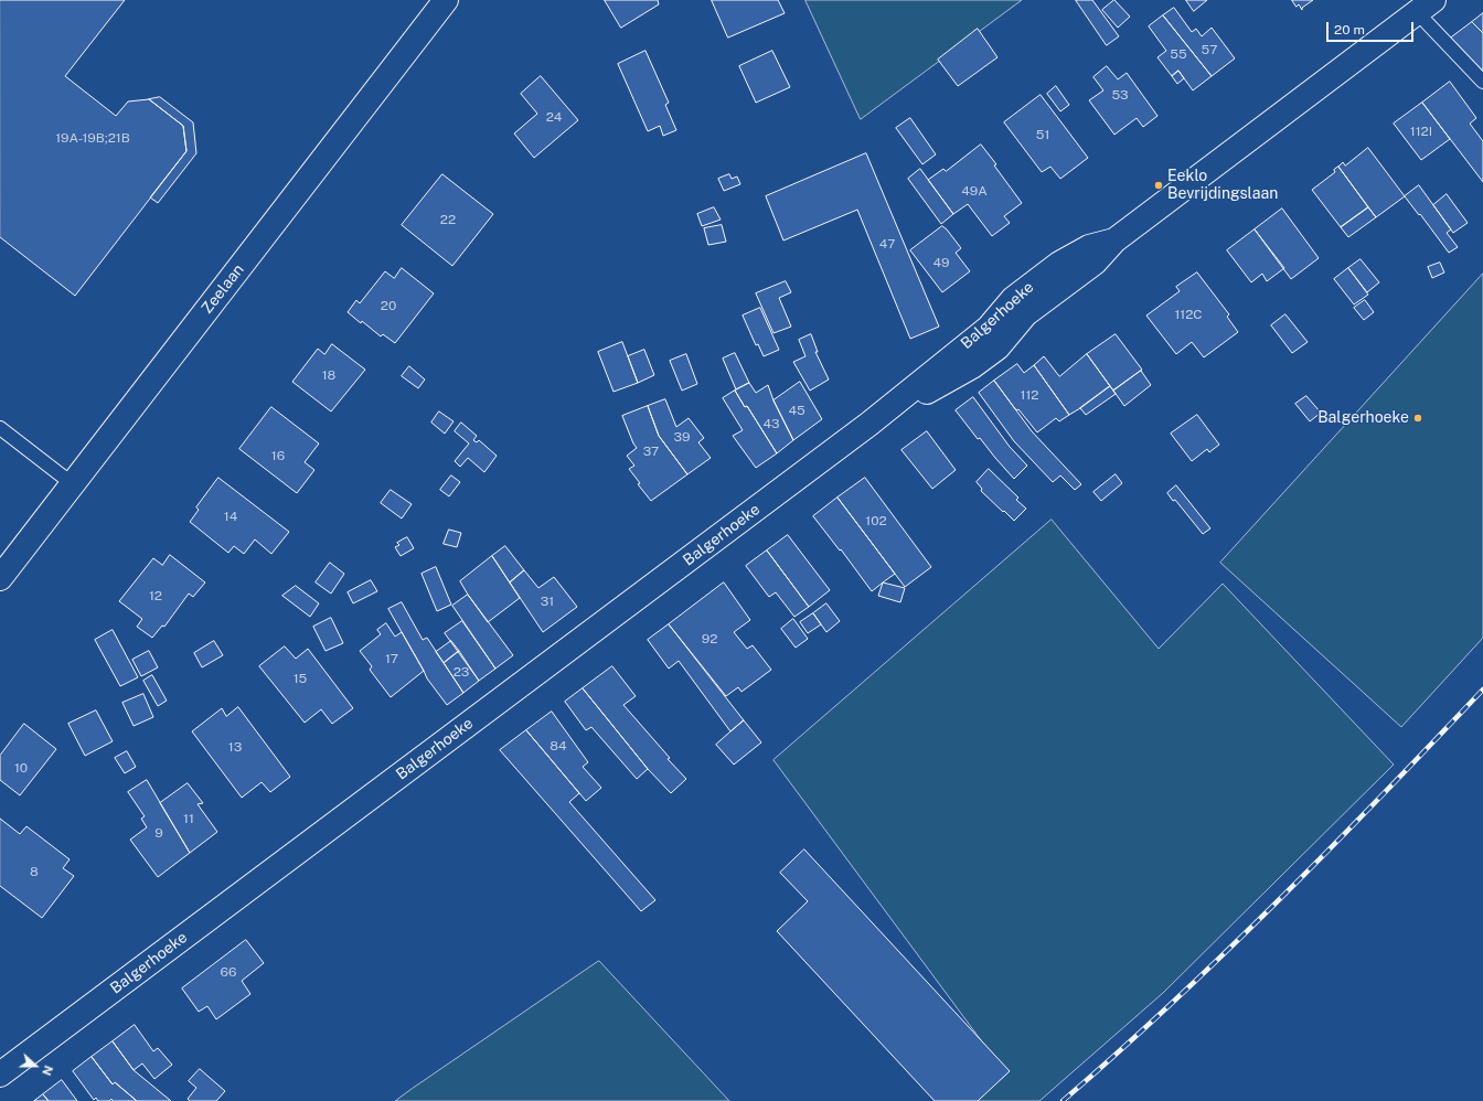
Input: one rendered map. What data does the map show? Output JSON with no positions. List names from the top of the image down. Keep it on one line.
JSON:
{"streets":{"main road":["Zeelaan","Balgerhoeke"]},"places":["Eeklo Bevrijdingslaan","Balgerhoeke"],"house_numbers":["57","55","53","24","112I","51","19A-19B;21B","49A","22","47","49","20","112C","18","112","45","43","39","37","16","14","102","12","31","92","17","23","15","84","13","10","11","9","8","66"],"scale_bar":"20 m","north":"right"}
